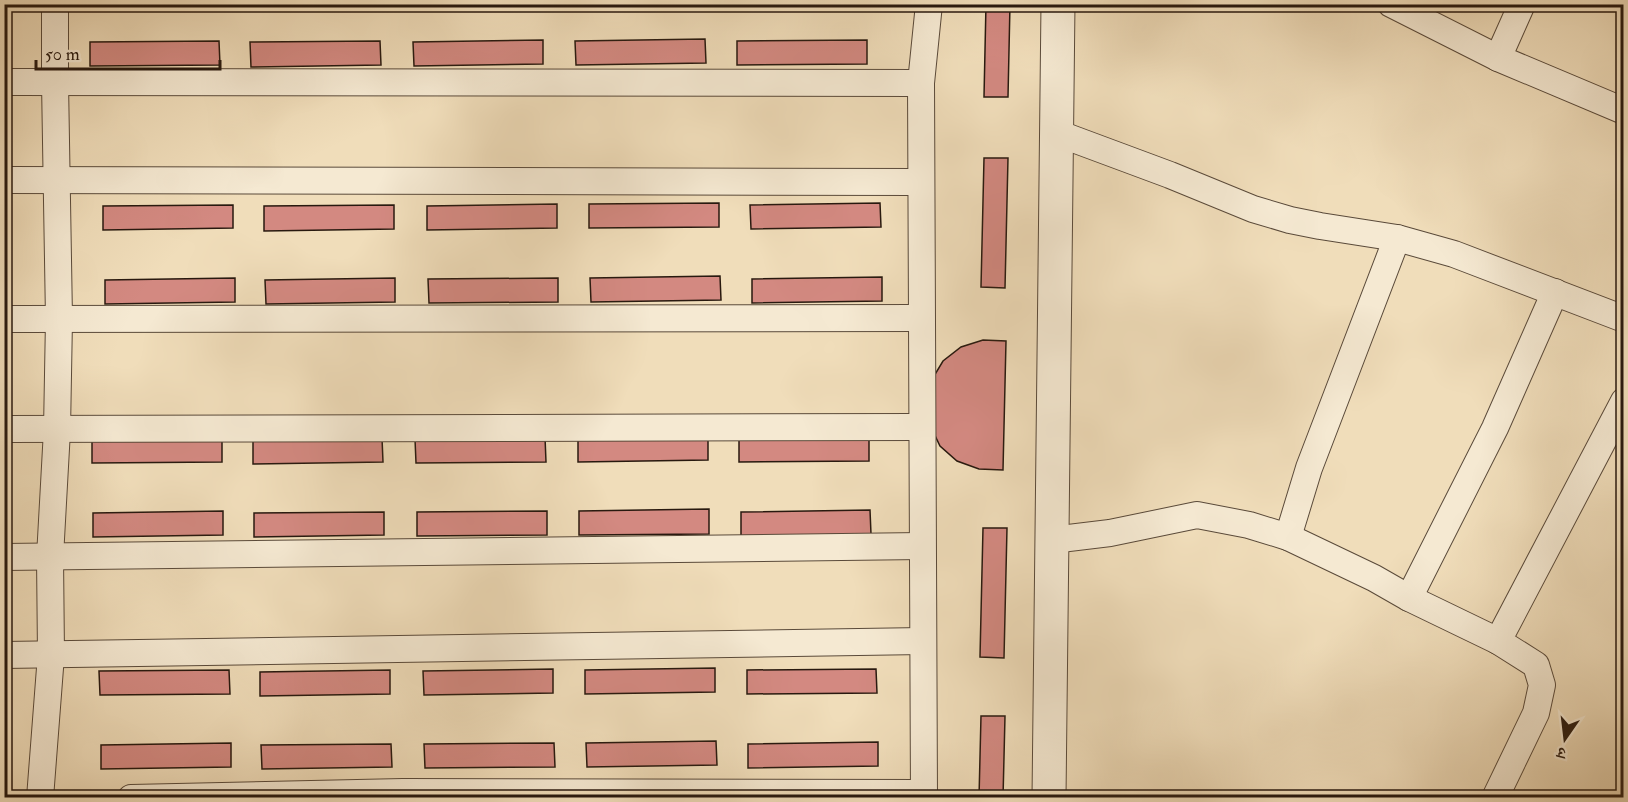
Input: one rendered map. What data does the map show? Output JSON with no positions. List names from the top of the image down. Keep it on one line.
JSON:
{"scale_bar":"50 m","north":"bottom"}
